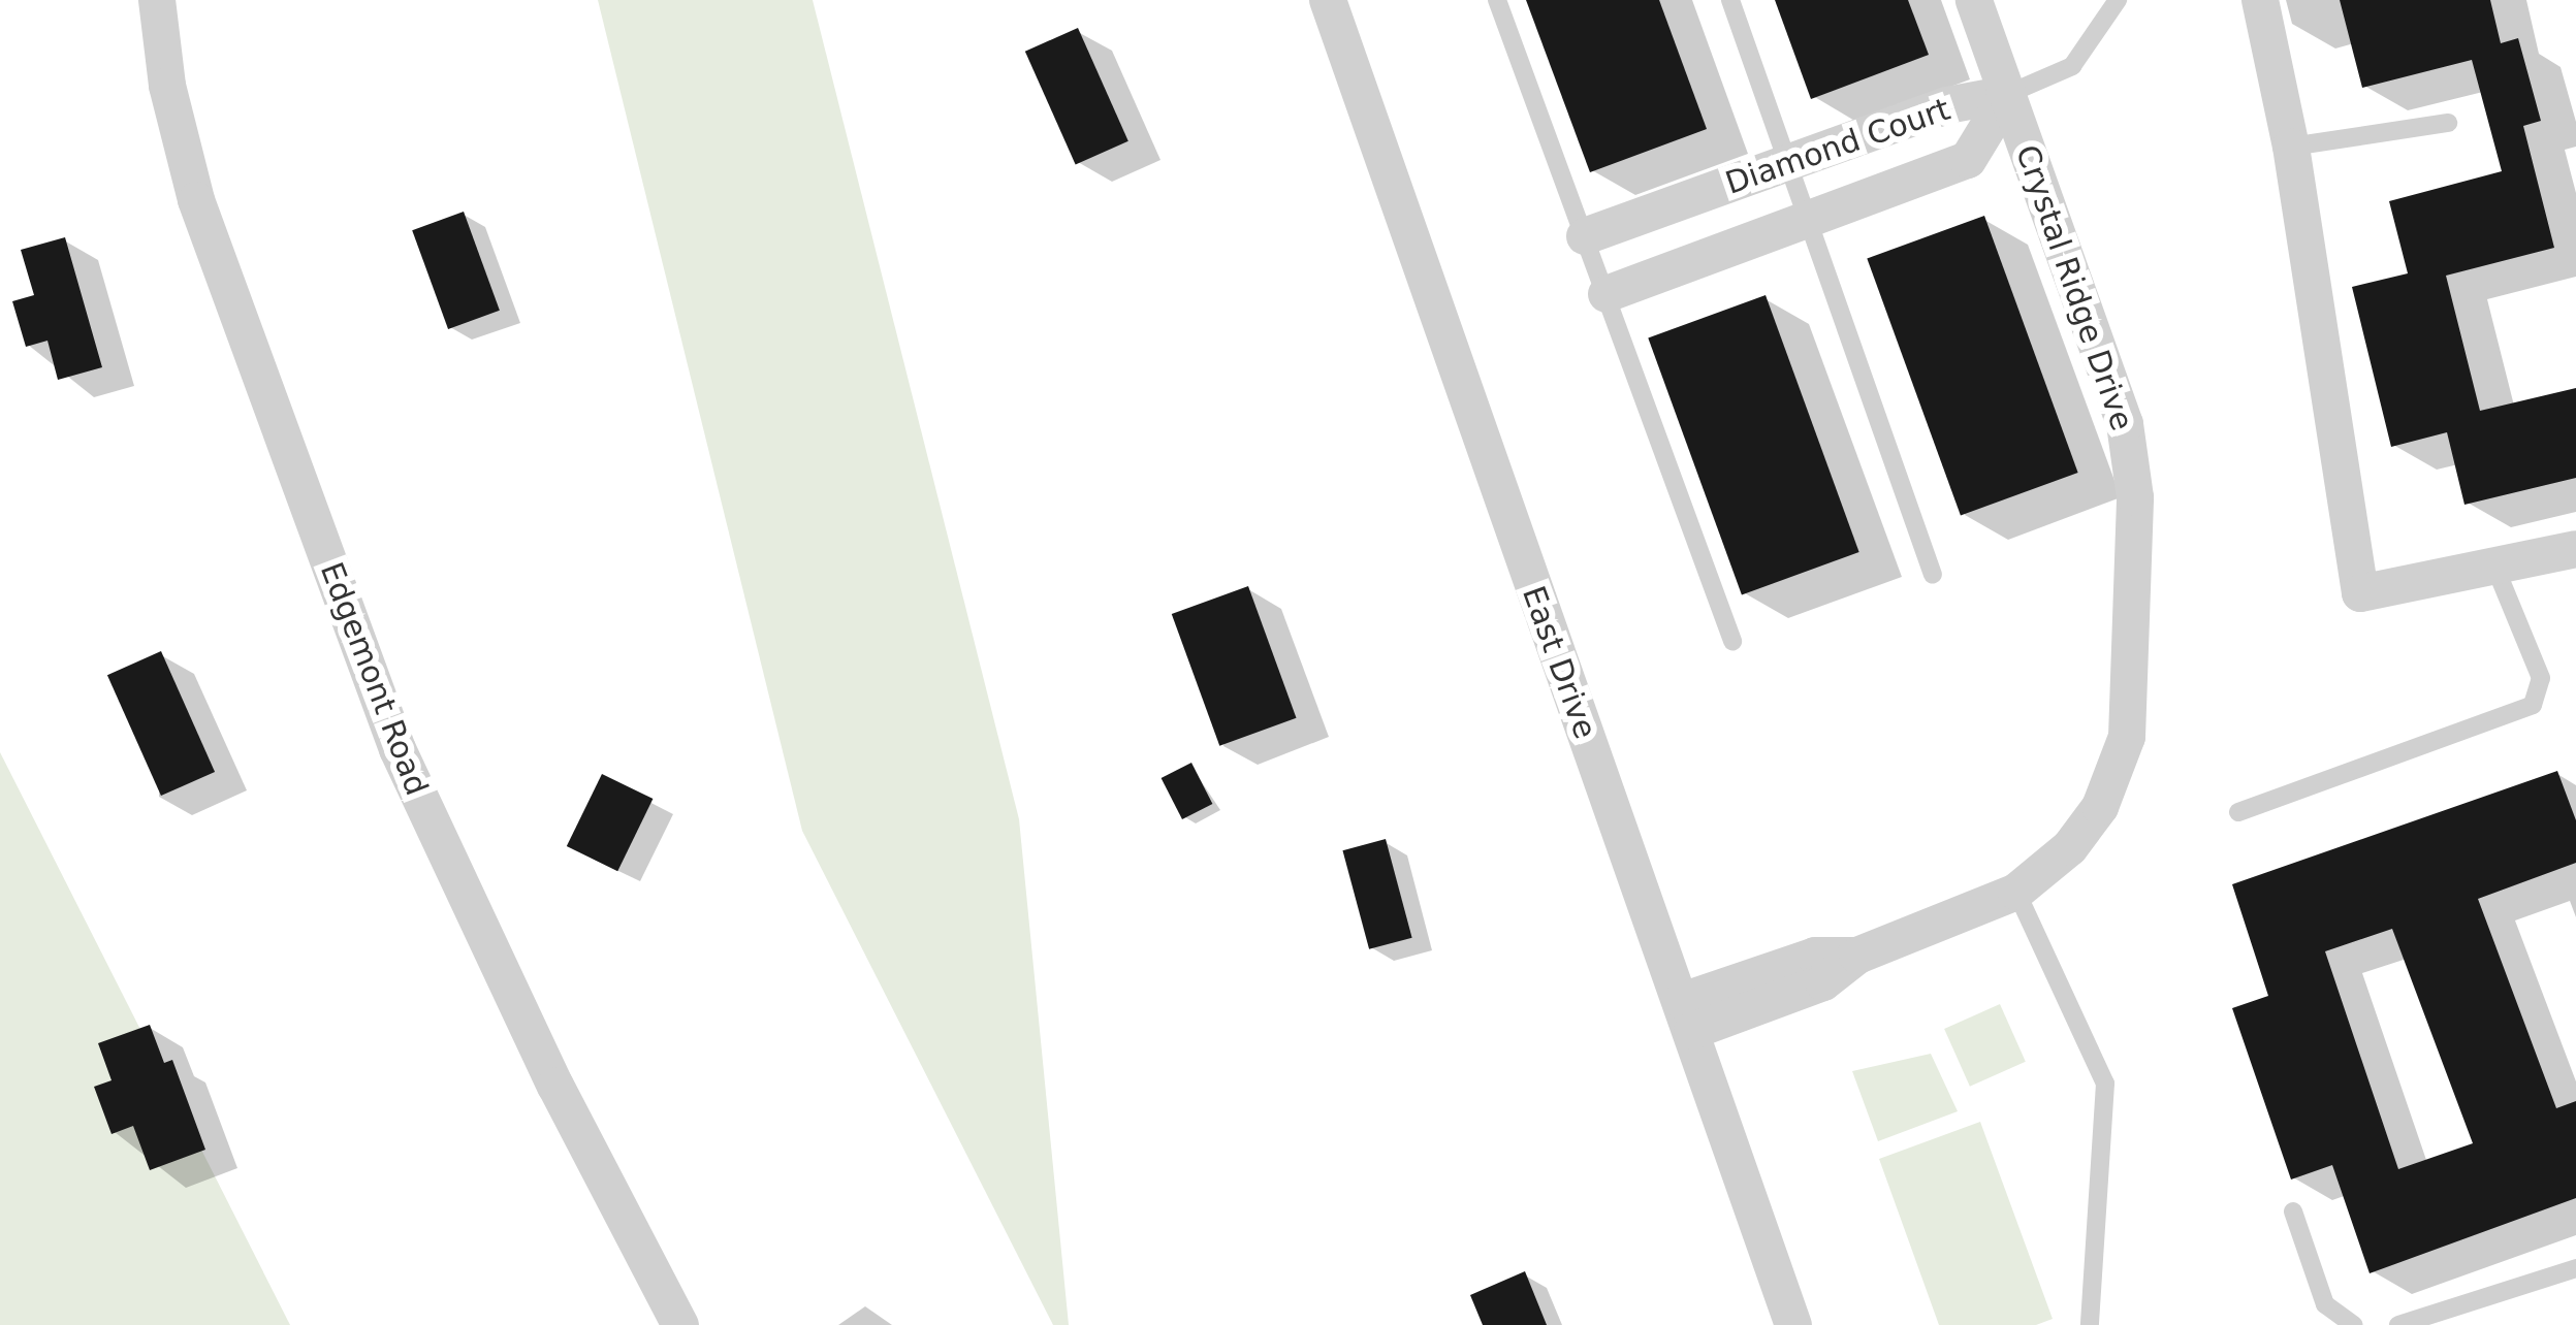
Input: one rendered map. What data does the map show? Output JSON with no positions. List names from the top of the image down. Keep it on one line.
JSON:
{"streets":{"street":["Diamond Court","Crystal Ridge Drive","East Drive","Edgemont Road"]},"crossings":[["Diamond Court","Crystal Ridge Drive"],["Crystal Ridge Drive","East Drive"]]}
